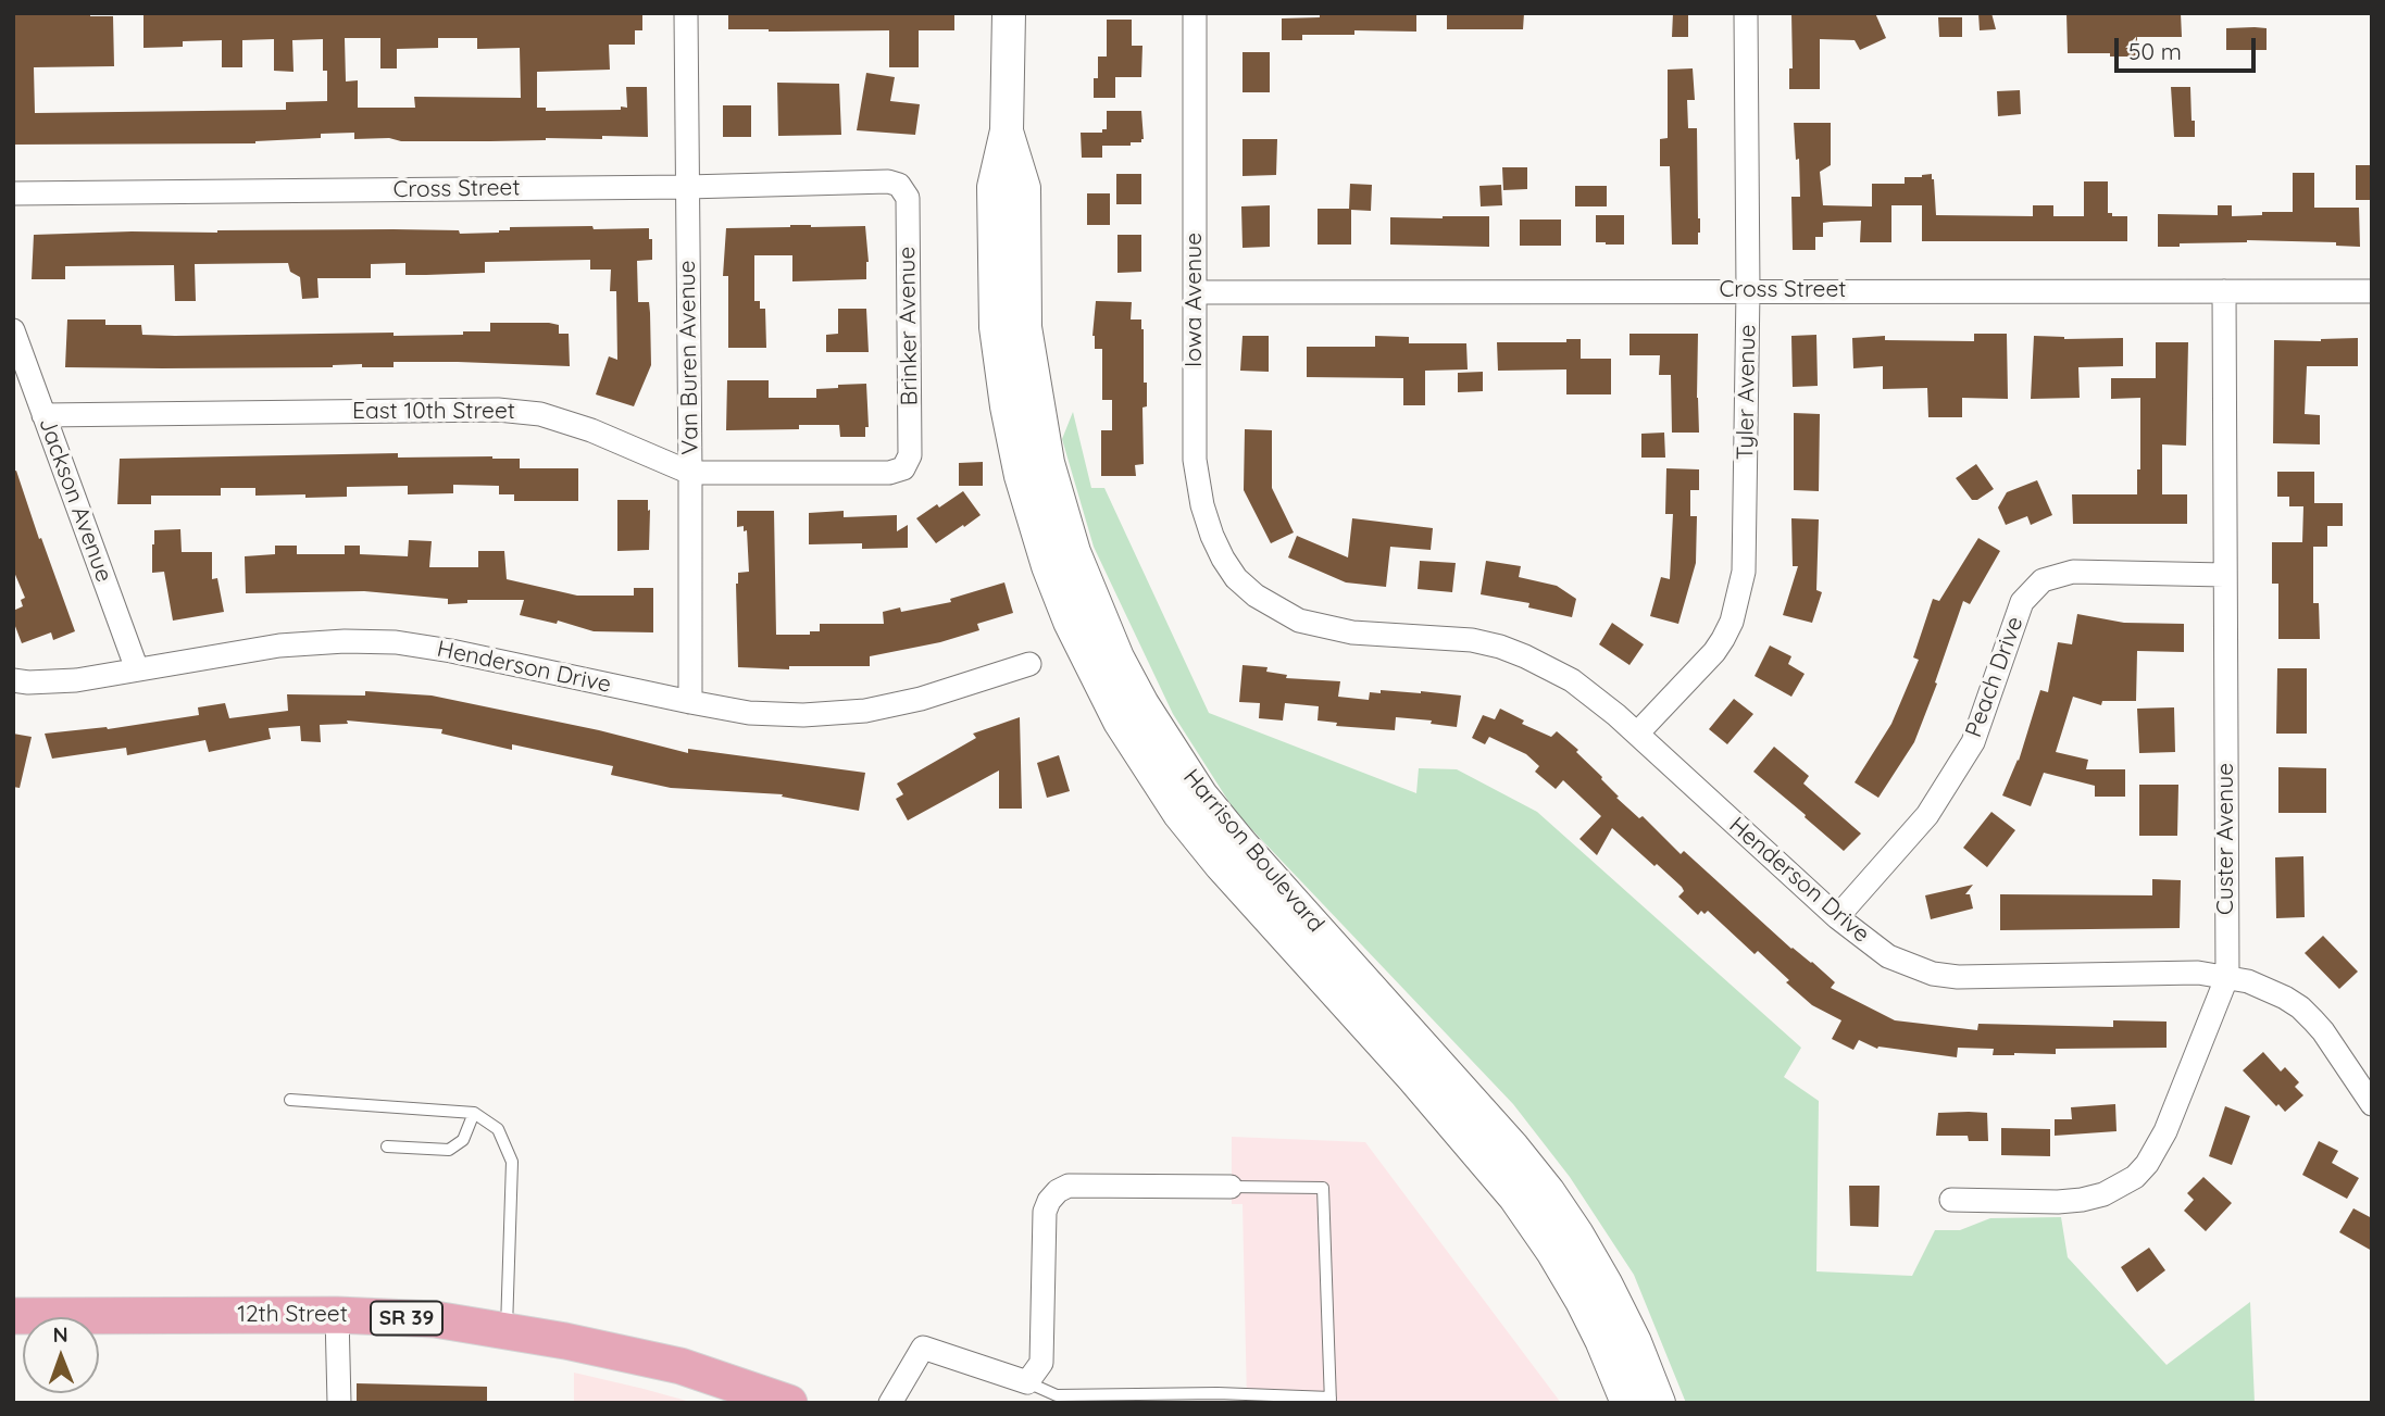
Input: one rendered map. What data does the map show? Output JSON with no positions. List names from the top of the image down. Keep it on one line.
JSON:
{"streets":{"main road":["Harrison Boulevard","12th Street","SR 39"],"street":["Cross Street","Iowa Avenue","Brinker Avenue","Van Buren Avenue","Tyler Avenue","East 10th Street","Jackson Avenue","Henderson Drive","Peach Drive","Custer Avenue"]},"crossings":[["Cross Street","Iowa Avenue"],["Cross Street","Brinker Avenue"],["Cross Street","Van Buren Avenue"],["Cross Street","Tyler Avenue"],["Cross Street","Custer Avenue"],["Iowa Avenue","Henderson Drive"],["Brinker Avenue","East 10th Street"],["Van Buren Avenue","East 10th Street"],["Van Buren Avenue","Henderson Drive"],["Tyler Avenue","Henderson Drive"],["East 10th Street","Jackson Avenue"],["Jackson Avenue","Henderson Drive"],["Henderson Drive","Peach Drive"],["Henderson Drive","Custer Avenue"],["Peach Drive","Custer Avenue"]],"scale_bar":"50 m","north":"top"}
